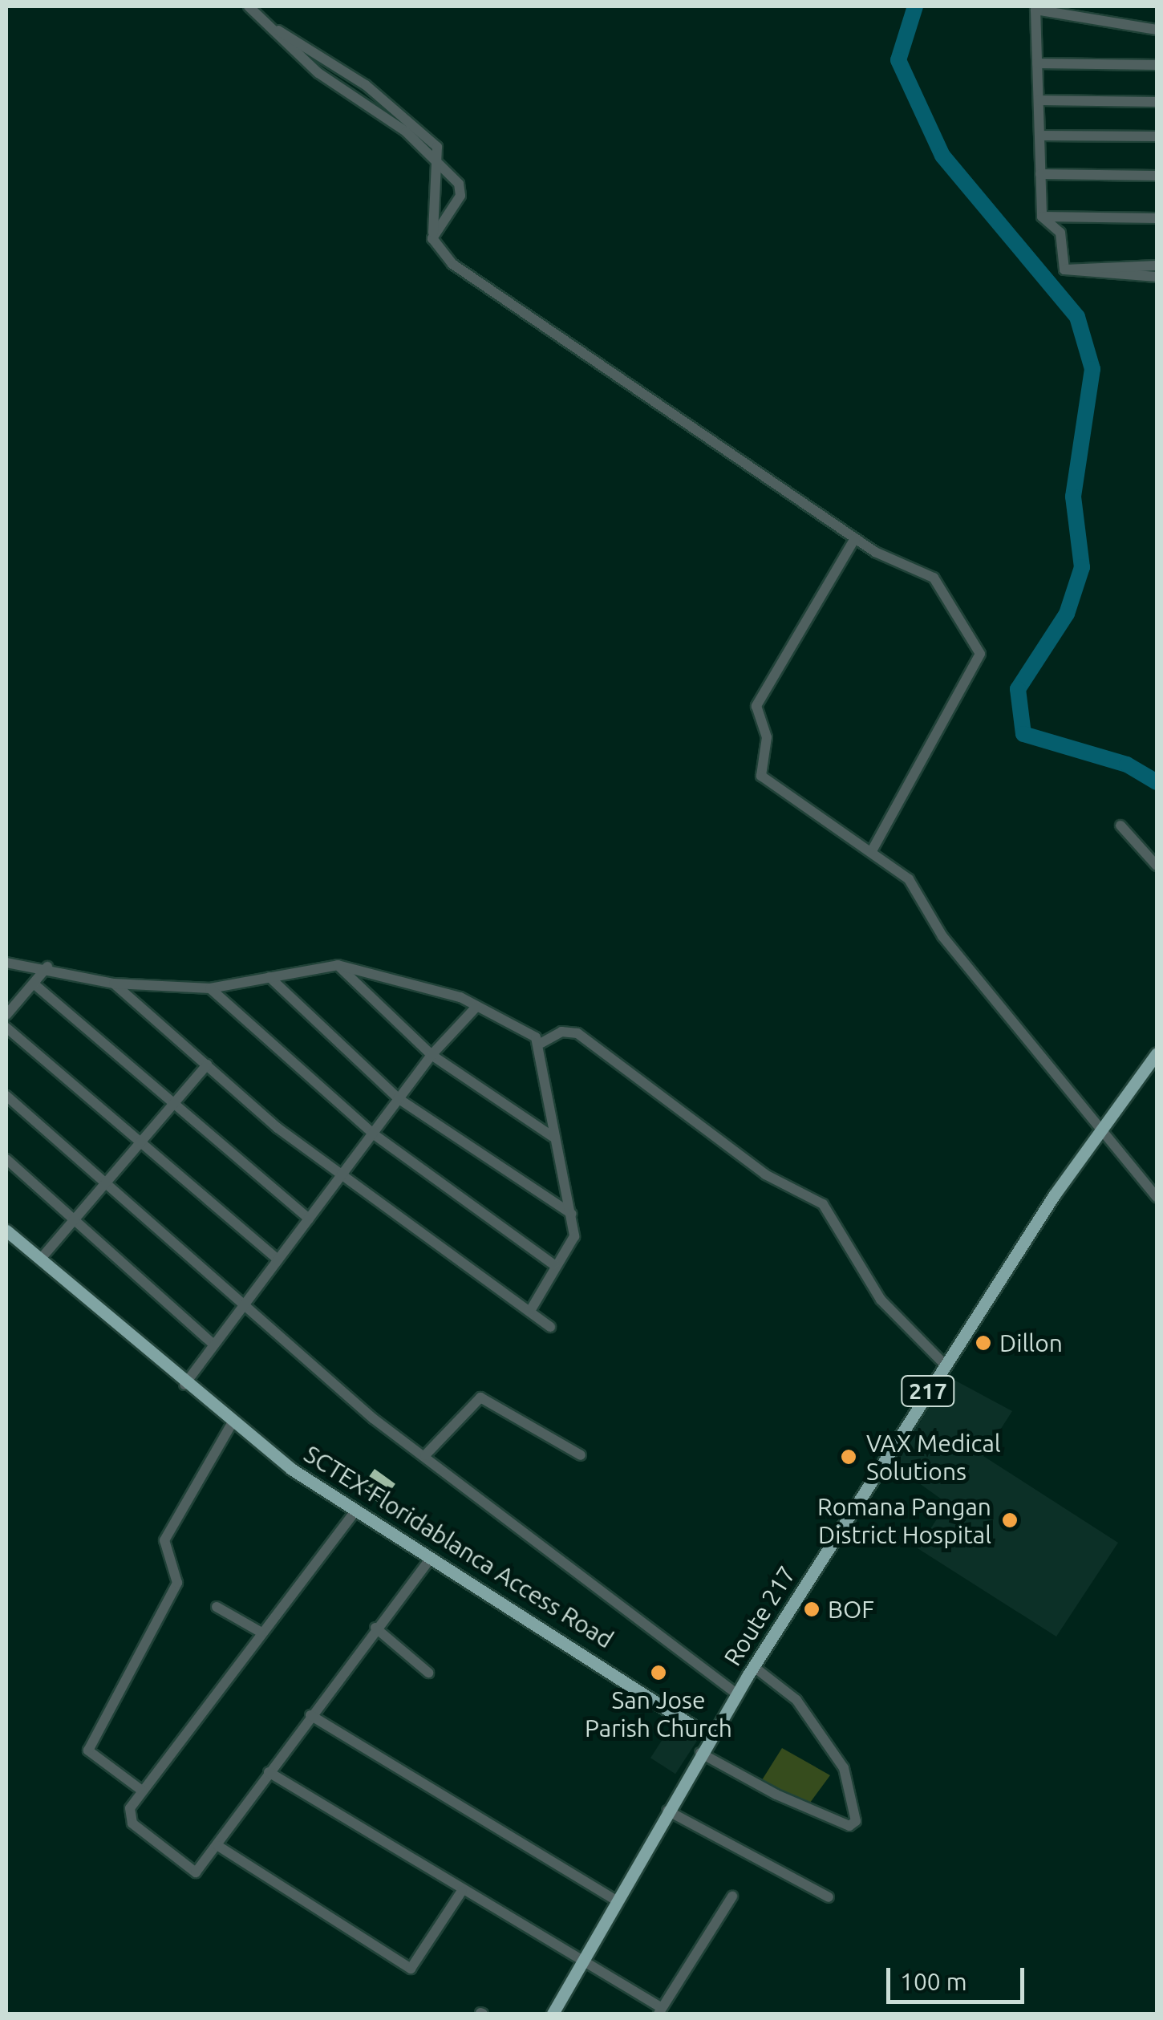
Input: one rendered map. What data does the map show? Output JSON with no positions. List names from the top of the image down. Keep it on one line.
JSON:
{"streets":{"main road":["217","SCTEX-Floridablanca Access Road","Route 217"]},"crossings":[["SCTEX-Floridablanca Access Road","Route 217"]],"places":["Dillon","VAX Medical Solutions","Romana Pangan District Hospital","BOF","San Jose Parish Church"],"scale_bar":"100 m"}
